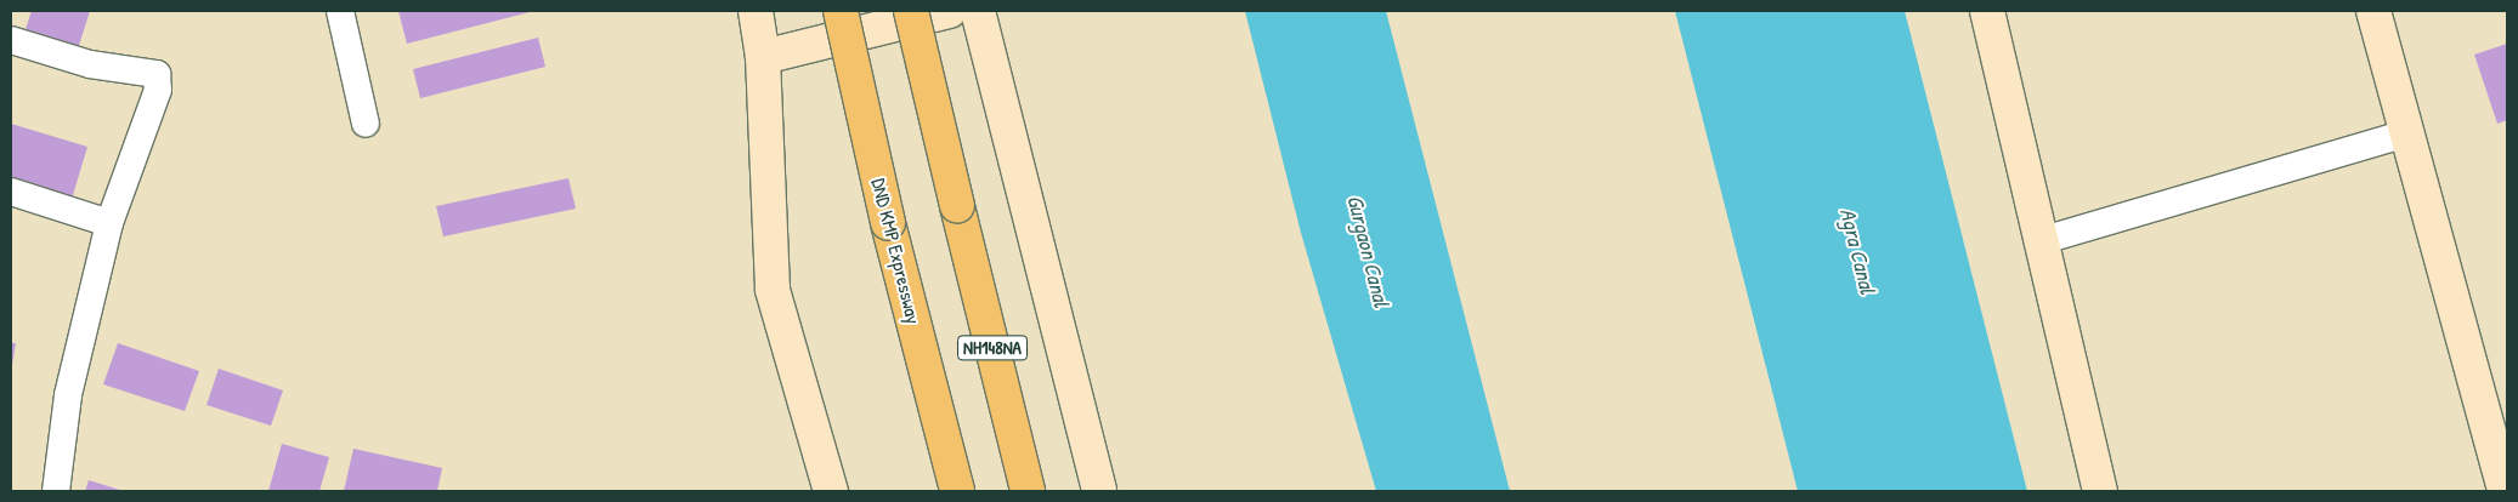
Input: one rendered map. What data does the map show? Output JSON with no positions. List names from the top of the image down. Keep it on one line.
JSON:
{"streets":{"highway":["DND KMP Expressway","NH148NA"]},"water":["Gurgaon Canal","Agra Canal"]}
